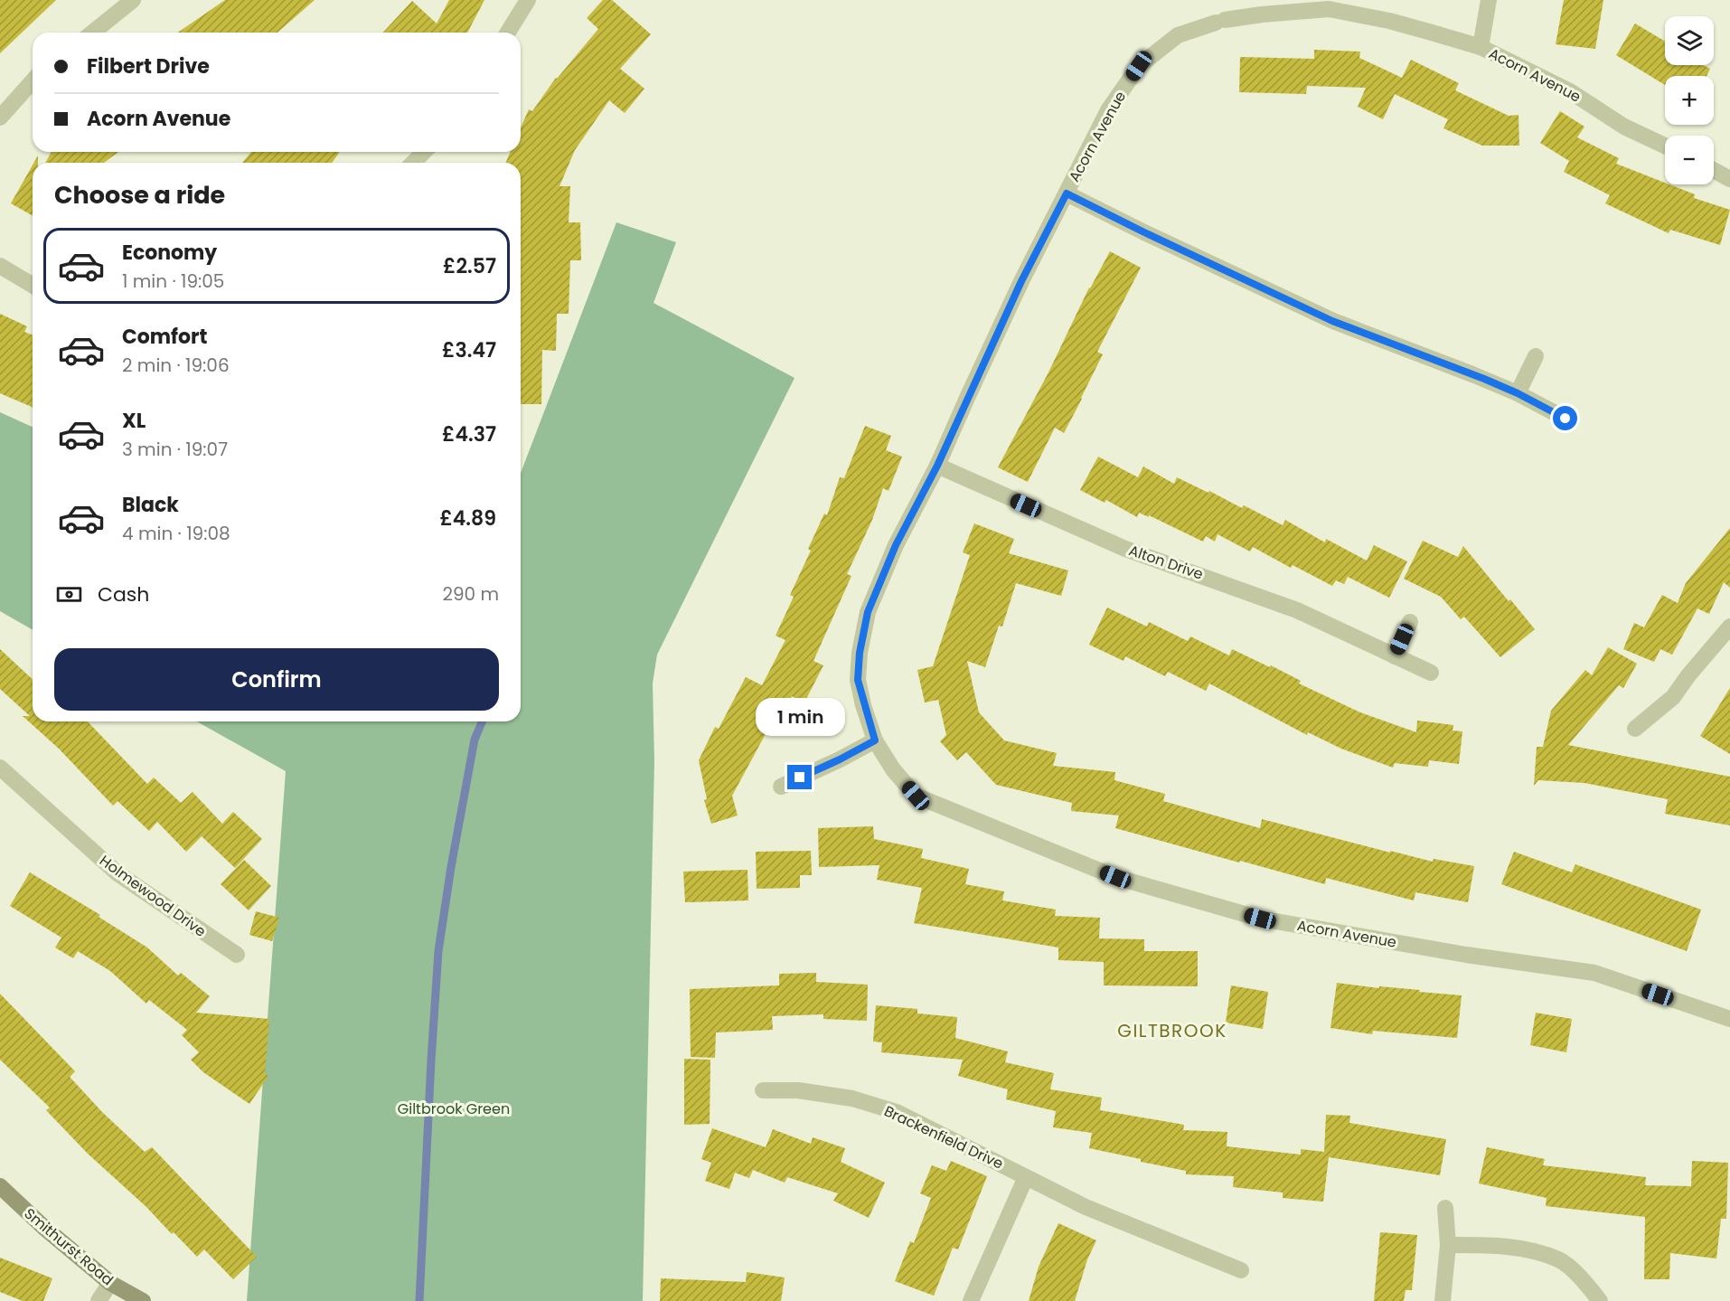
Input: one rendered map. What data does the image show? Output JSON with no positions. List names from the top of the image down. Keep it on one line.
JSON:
{"streets":{"street":["Acorn Avenue","Alton Drive","Holmewood Drive","Brackenfield Drive","Smithurst Road"]},"crossings":[["Acorn Avenue","Alton Drive"]],"districts":["GILTBROOK"],"parks":["Giltbrook Green"],"page":{"map_buttons":["+","−"],"banner":["Filbert Drive","Acorn Avenue"],"heading":"Choose a ride","list":[{"name":"Economy","note":"1 min · 19:05","value":"£2.57"},{"name":"Comfort","note":"2 min · 19:06","value":"£3.47"},{"name":"XL","note":"3 min · 19:07","value":"£4.37"},{"name":"Black","note":"4 min · 19:08","value":"£4.89"}],"pay":["Cash","290 m"],"buttons":"Confirm","bubble":"1 min"}}
